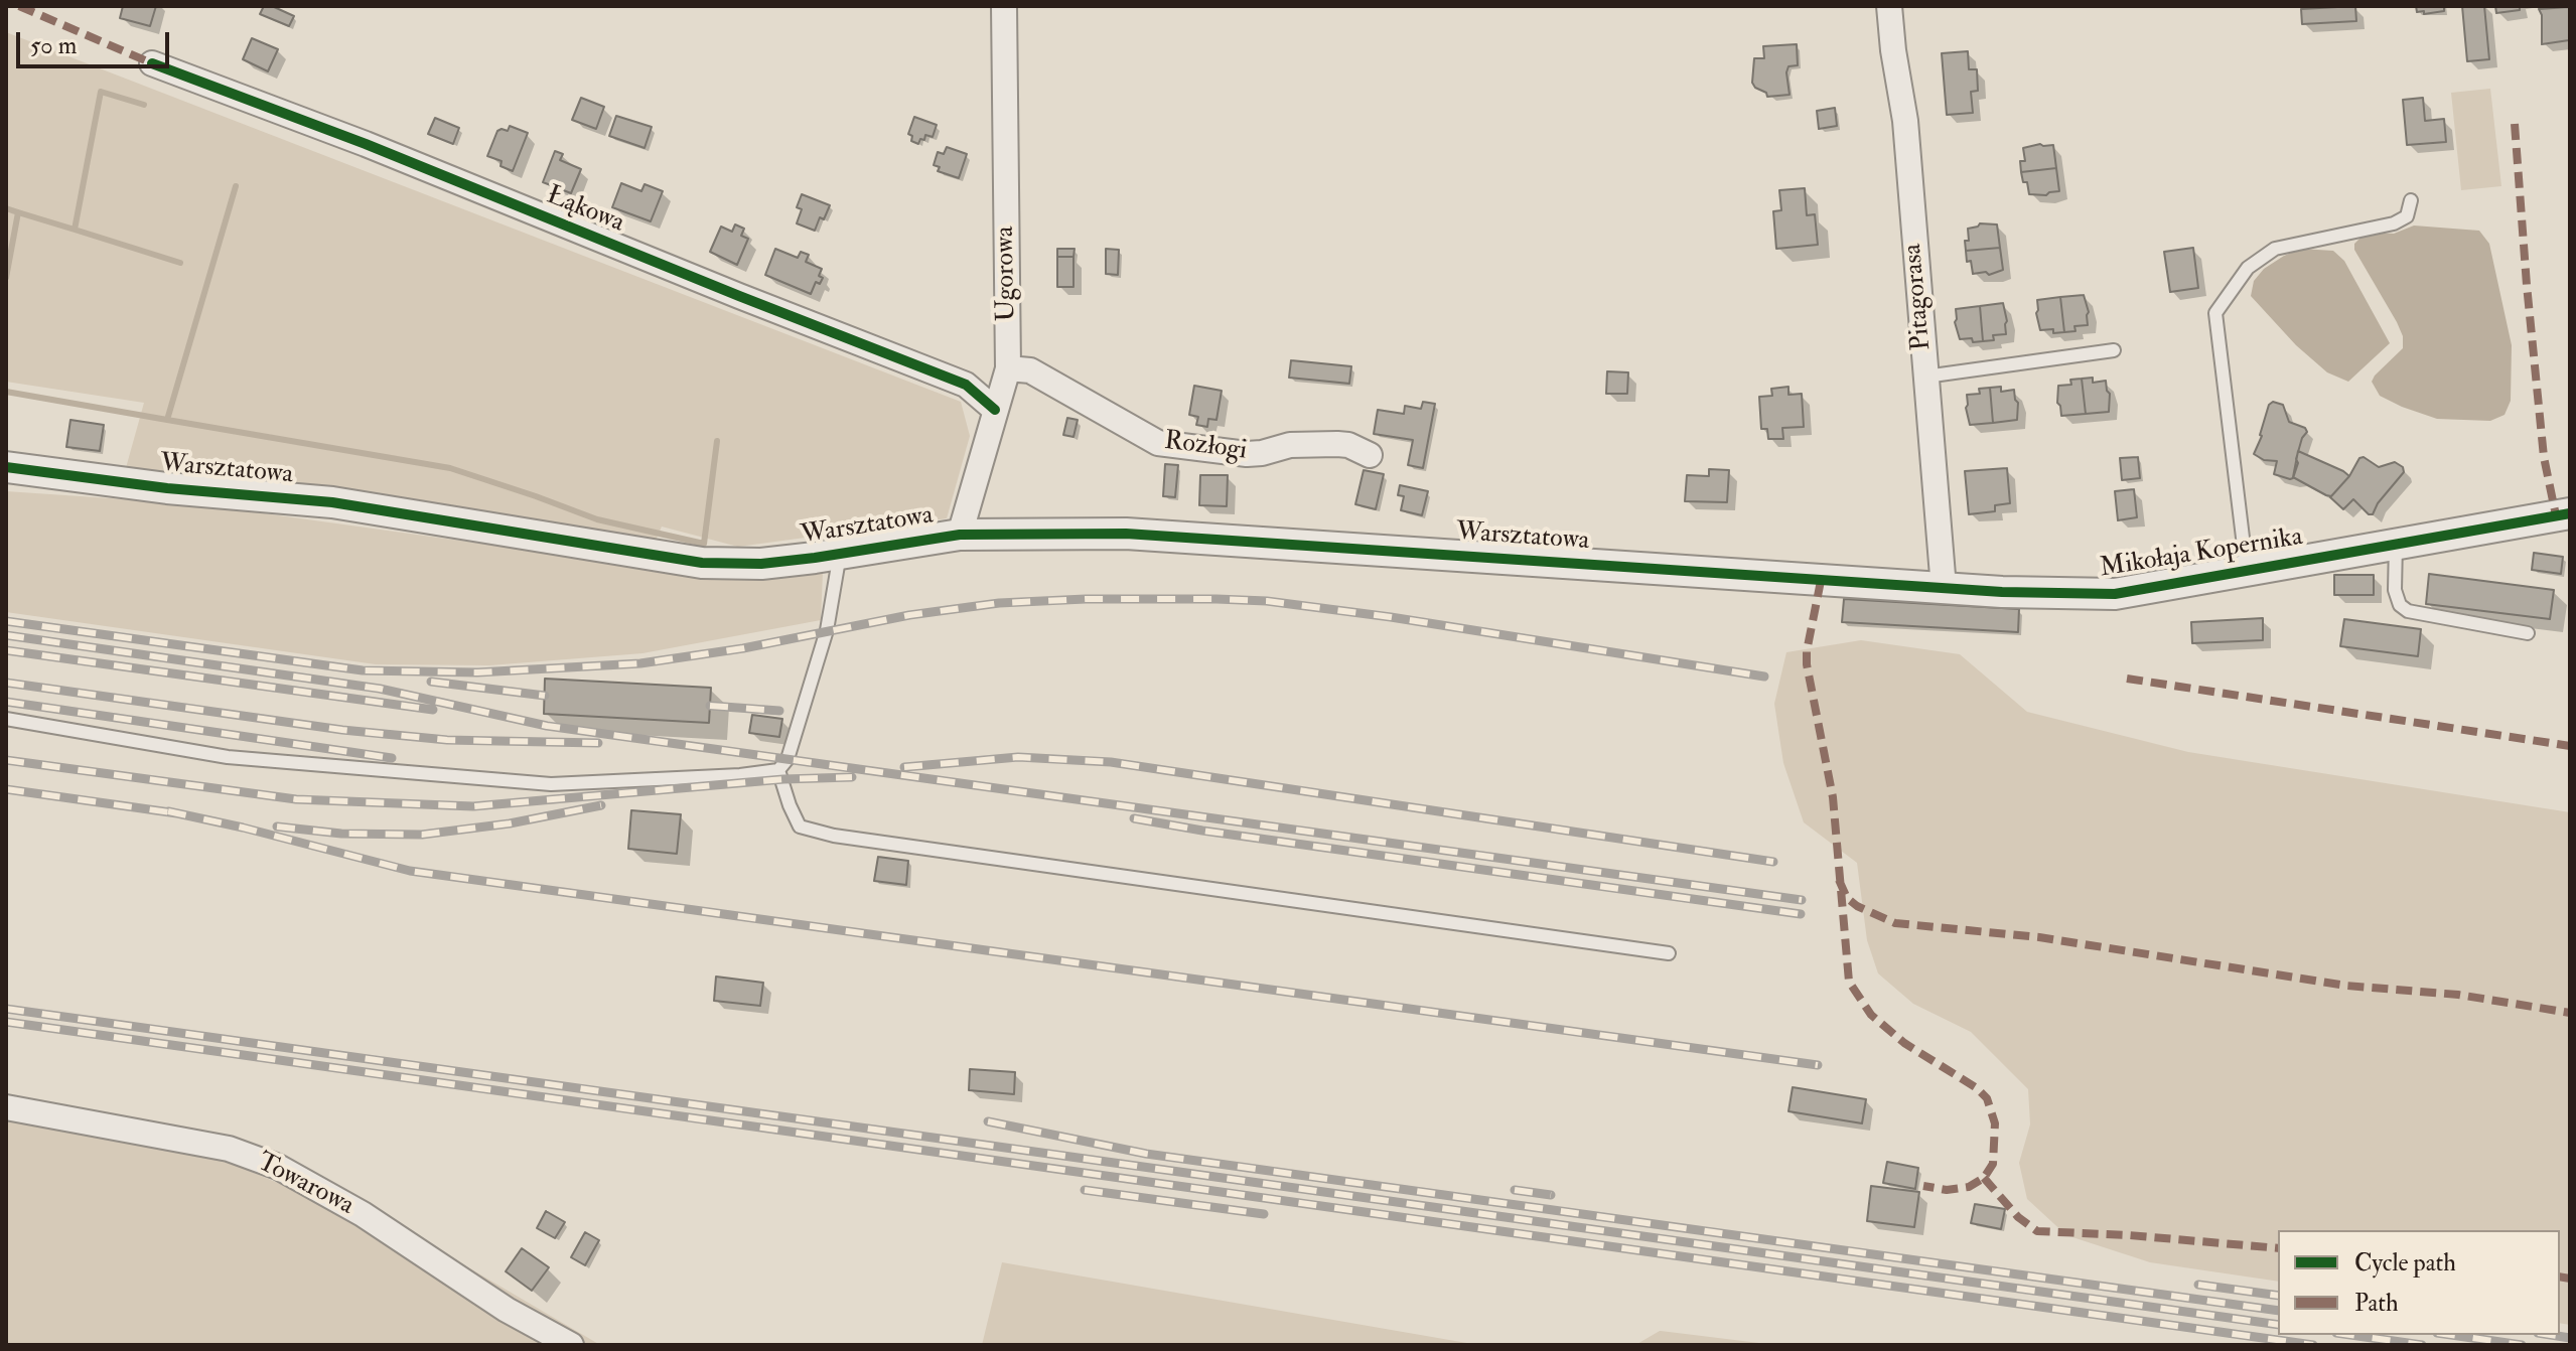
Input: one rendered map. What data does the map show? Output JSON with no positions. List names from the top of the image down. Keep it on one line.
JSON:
{"streets":{"street":["Łąkowa","Ugorowa","Pitagorasa","Rozłogi","Warsztatowa","Mikołaja Kopernika","Towarowa"]},"crossings":[["Łąkowa","Ugorowa"],["Ugorowa","Rozłogi"],["Ugorowa","Warsztatowa"],["Pitagorasa","Mikołaja Kopernika"],["Warsztatowa","Mikołaja Kopernika"]],"legend":["Cycle path","Path"],"scale_bar":"50 m"}
